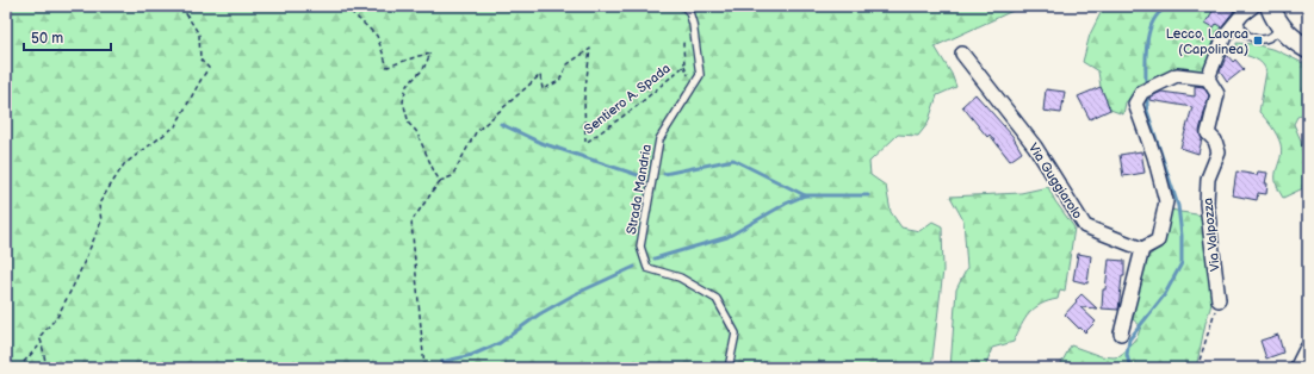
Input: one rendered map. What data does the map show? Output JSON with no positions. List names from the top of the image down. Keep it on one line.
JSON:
{"streets":{"street":["Via Guggiarolo","Via Valpozza"],"lane":["Strada Mandria"],"path":["Sentiero A. Spada"]},"crossings":[["Sentiero A. Spada","Strada Mandria"]],"places":{"transit":["Lecco, Laorca (Capolinea)"]},"scale_bar":"50 m"}
